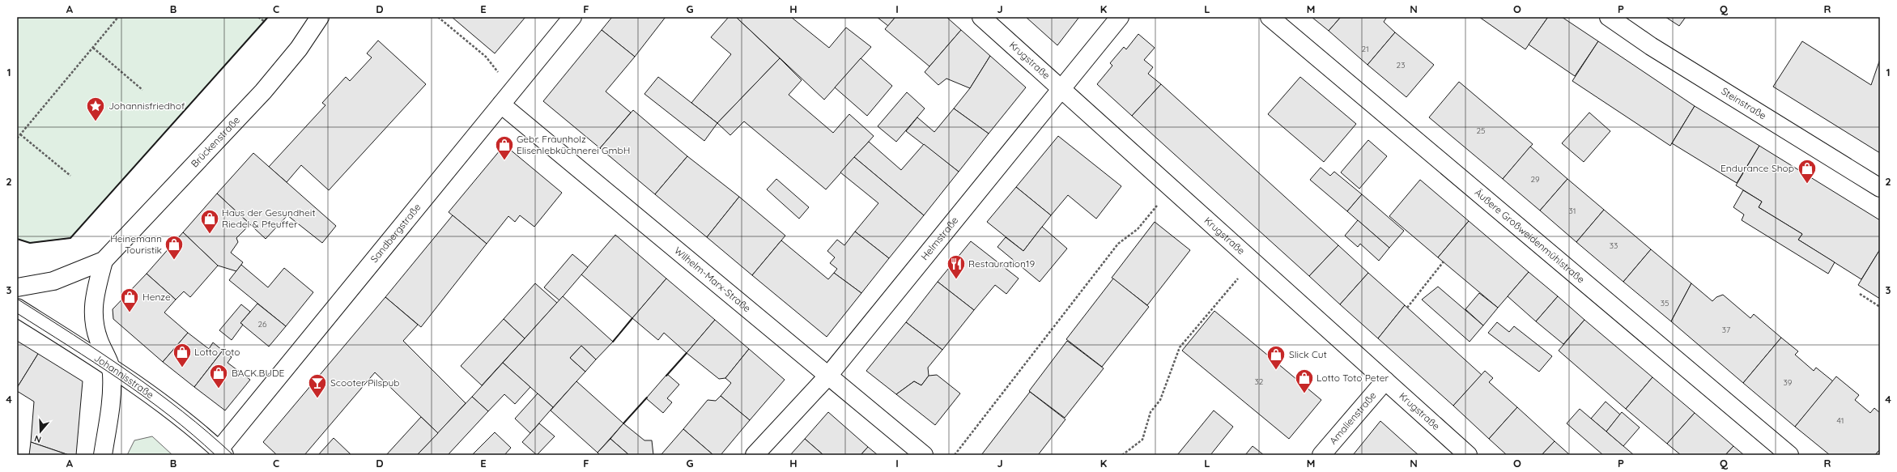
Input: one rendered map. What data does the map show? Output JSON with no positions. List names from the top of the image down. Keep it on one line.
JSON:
{"streets":{"street":["Krugstraße","Steinstraße","Brückenstraße","Sandbergstraße","Äußere Großweidenmühlstraße","Helmstraße","Wilhelm-Marx-Straße","Johannisstraße","Amalienstraße"]},"crossings":[["Krugstraße","Helmstraße"],["Krugstraße","Amalienstraße"],["Sandbergstraße","Wilhelm-Marx-Straße"],["Sandbergstraße","Johannisstraße"],["Helmstraße","Wilhelm-Marx-Straße"]],"places":{"place":["Johannisfriedhof"],"shop":["Gebr. Fraunholz Elisenlebküchnerei GmbH","Endurance Shop","Haus der Gesundheit Riedel & Pfeuffer","Heinemann Touristik","Henze","Lotto Toto","Slick Cut","BACK.BUDE","Lotto Toto Peter"],"restaurant":["Restauration19"],"bar":["Scooter Pilspub"]},"house_numbers":["21","23","25","29","31","33","35","26","37","32","39","41"],"north":"bottom","grid":{"columns":["A","B","C","D","E","F","G","H","I","J","K","L","M","N","O","P","Q","R"],"rows":["1","2","3","4"]}}
